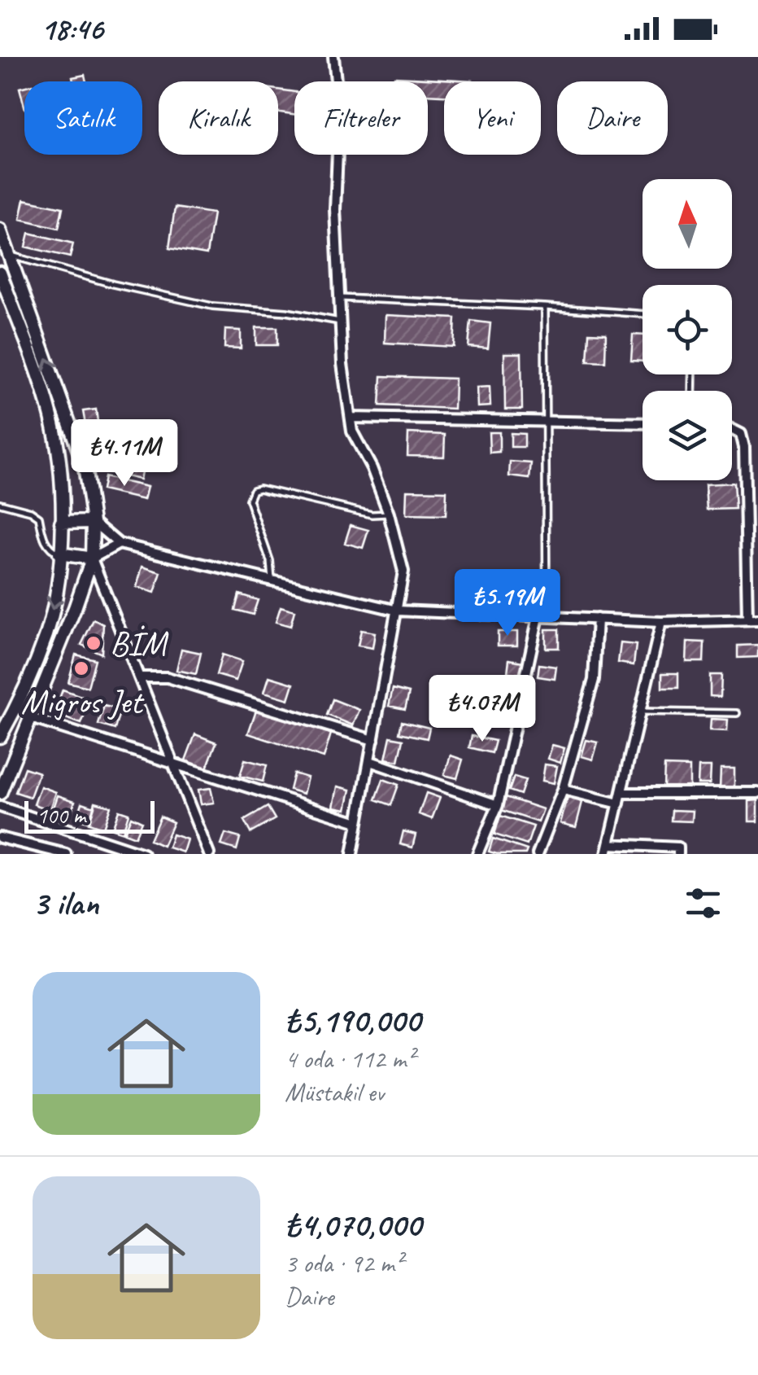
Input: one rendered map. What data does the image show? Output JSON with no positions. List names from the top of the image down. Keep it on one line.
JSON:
{"places":["BİM","Migros Jet"],"scale_bar":"100 m","north":"top","page":{"status":"18:46","chip":["Satılık","Kiralık","Filtreler","Yeni","Daire"],"price":["₺4.11M","₺5.19M","₺4.07M"],"scale":"100 m","heading":"3 ilan","list":[{"name":"₺5,190,000","note":"4 oda · 112 m² · Müstakil ev"},{"name":"₺4,070,000","note":"3 oda · 92 m² · Daire"}]}}
